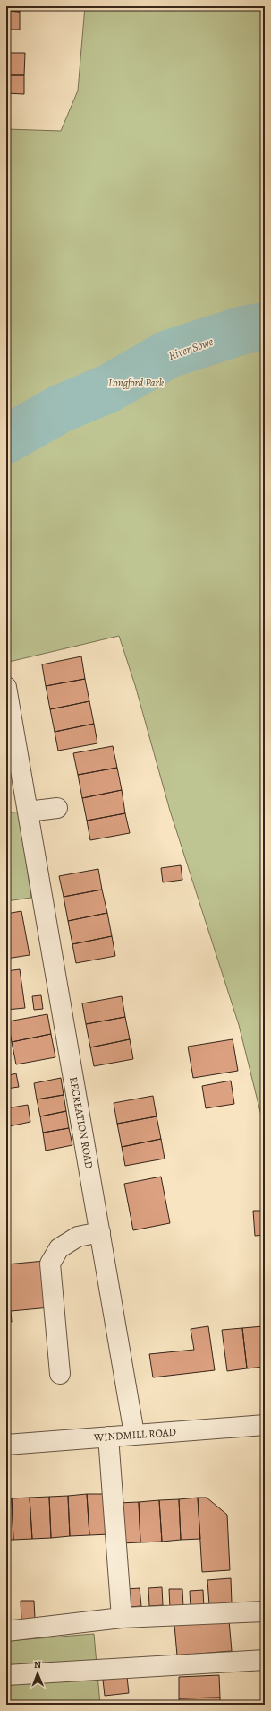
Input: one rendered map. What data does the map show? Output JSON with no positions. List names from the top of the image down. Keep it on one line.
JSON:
{"streets":{"street":["RECREATION ROAD","WINDMILL ROAD"]},"crossings":[["RECREATION ROAD","WINDMILL ROAD"]],"water":["River Sowe"],"parks":["Longford Park"],"north":"top"}
